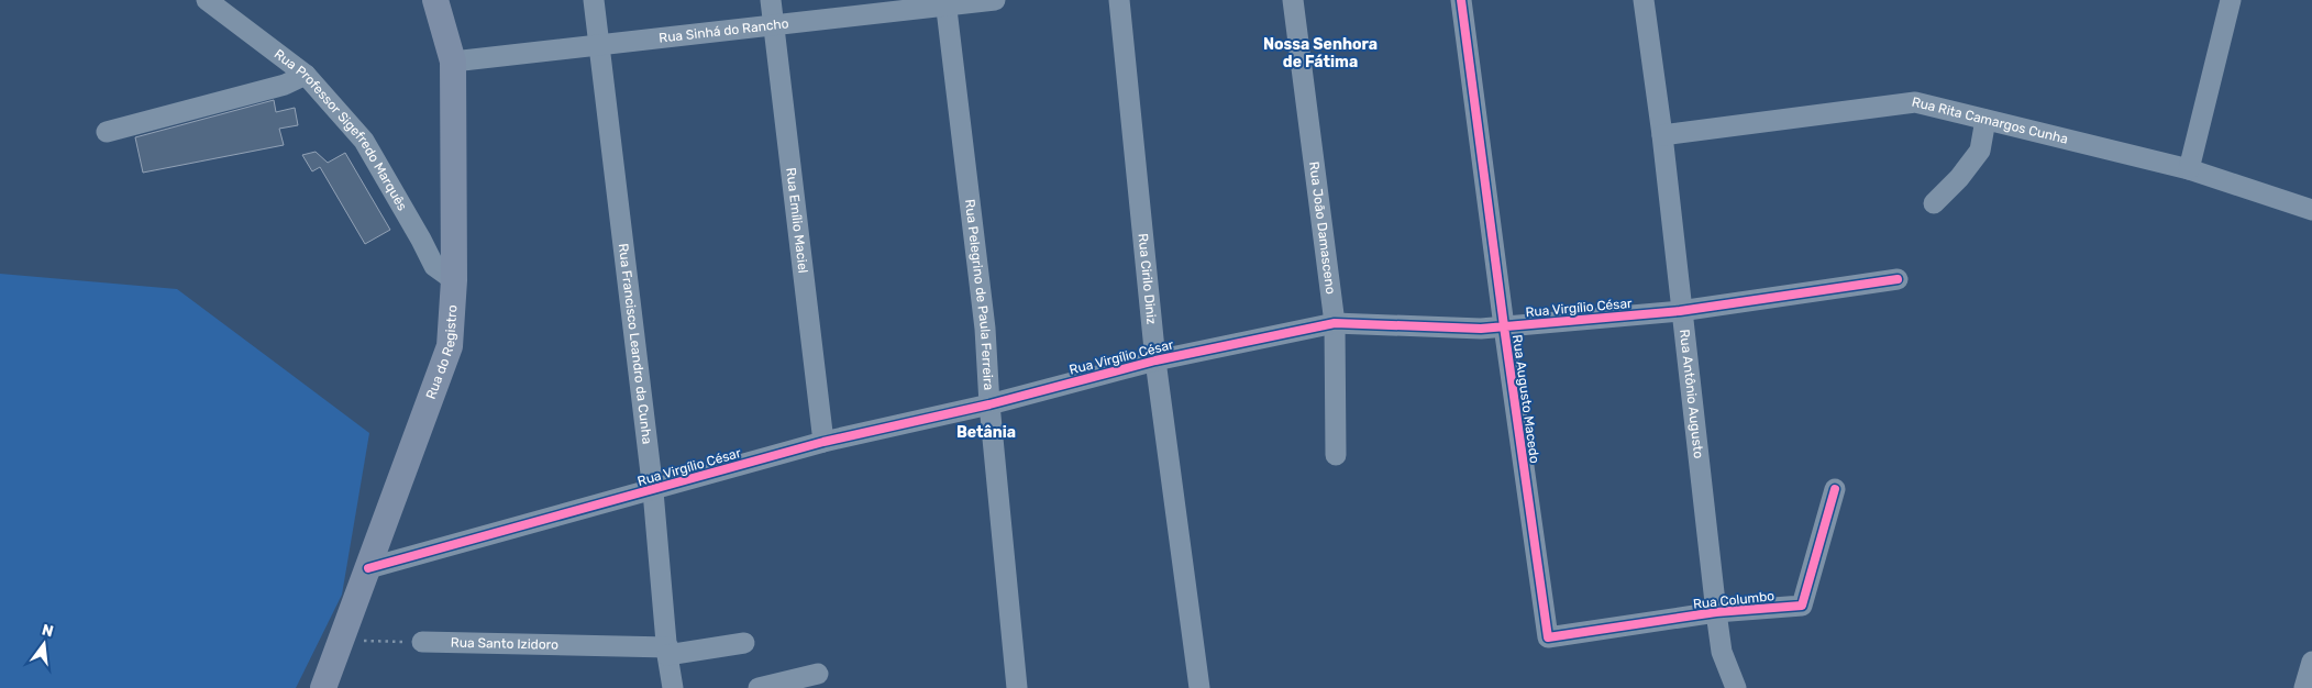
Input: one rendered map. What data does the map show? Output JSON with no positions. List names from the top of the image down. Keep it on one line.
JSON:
{"streets":{"main road":["Rua do Registro"],"street":["Rua Sinhá do Rancho","Rua Rita Camargos Cunha","Rua Professor Sigefredo Marquês","Rua Emílio Maciel","Rua João Damasceno","Rua Cirilo Diniz","Rua Pelegrino de Paula Ferreira","Rua Virgílio César","Rua Francisco Leandro da Cunha","Rua Antônio Augusto","Rua Augusto Macedo","Rua Columbo","Rua Santo Izidoro"]},"crossings":[["Rua Sinhá do Rancho","Rua Emílio Maciel"],["Rua Sinhá do Rancho","Rua Pelegrino de Paula Ferreira"],["Rua Sinhá do Rancho","Rua Francisco Leandro da Cunha"],["Rua Sinhá do Rancho","Rua do Registro"],["Rua Rita Camargos Cunha","Rua Antônio Augusto"],["Rua Professor Sigefredo Marquês","Rua do Registro"],["Rua Emílio Maciel","Rua Virgílio César"],["Rua João Damasceno","Rua Virgílio César"],["Rua Cirilo Diniz","Rua Virgílio César"],["Rua Pelegrino de Paula Ferreira","Rua Virgílio César"],["Rua Virgílio César","Rua Francisco Leandro da Cunha"],["Rua Virgílio César","Rua do Registro"],["Rua Virgílio César","Rua Antônio Augusto"],["Rua Virgílio César","Rua Augusto Macedo"],["Rua Francisco Leandro da Cunha","Rua Santo Izidoro"],["Rua Antônio Augusto","Rua Columbo"],["Rua Augusto Macedo","Rua Columbo"]],"districts":["Nossa Senhora de Fátima","Betânia"],"north":"top"}
